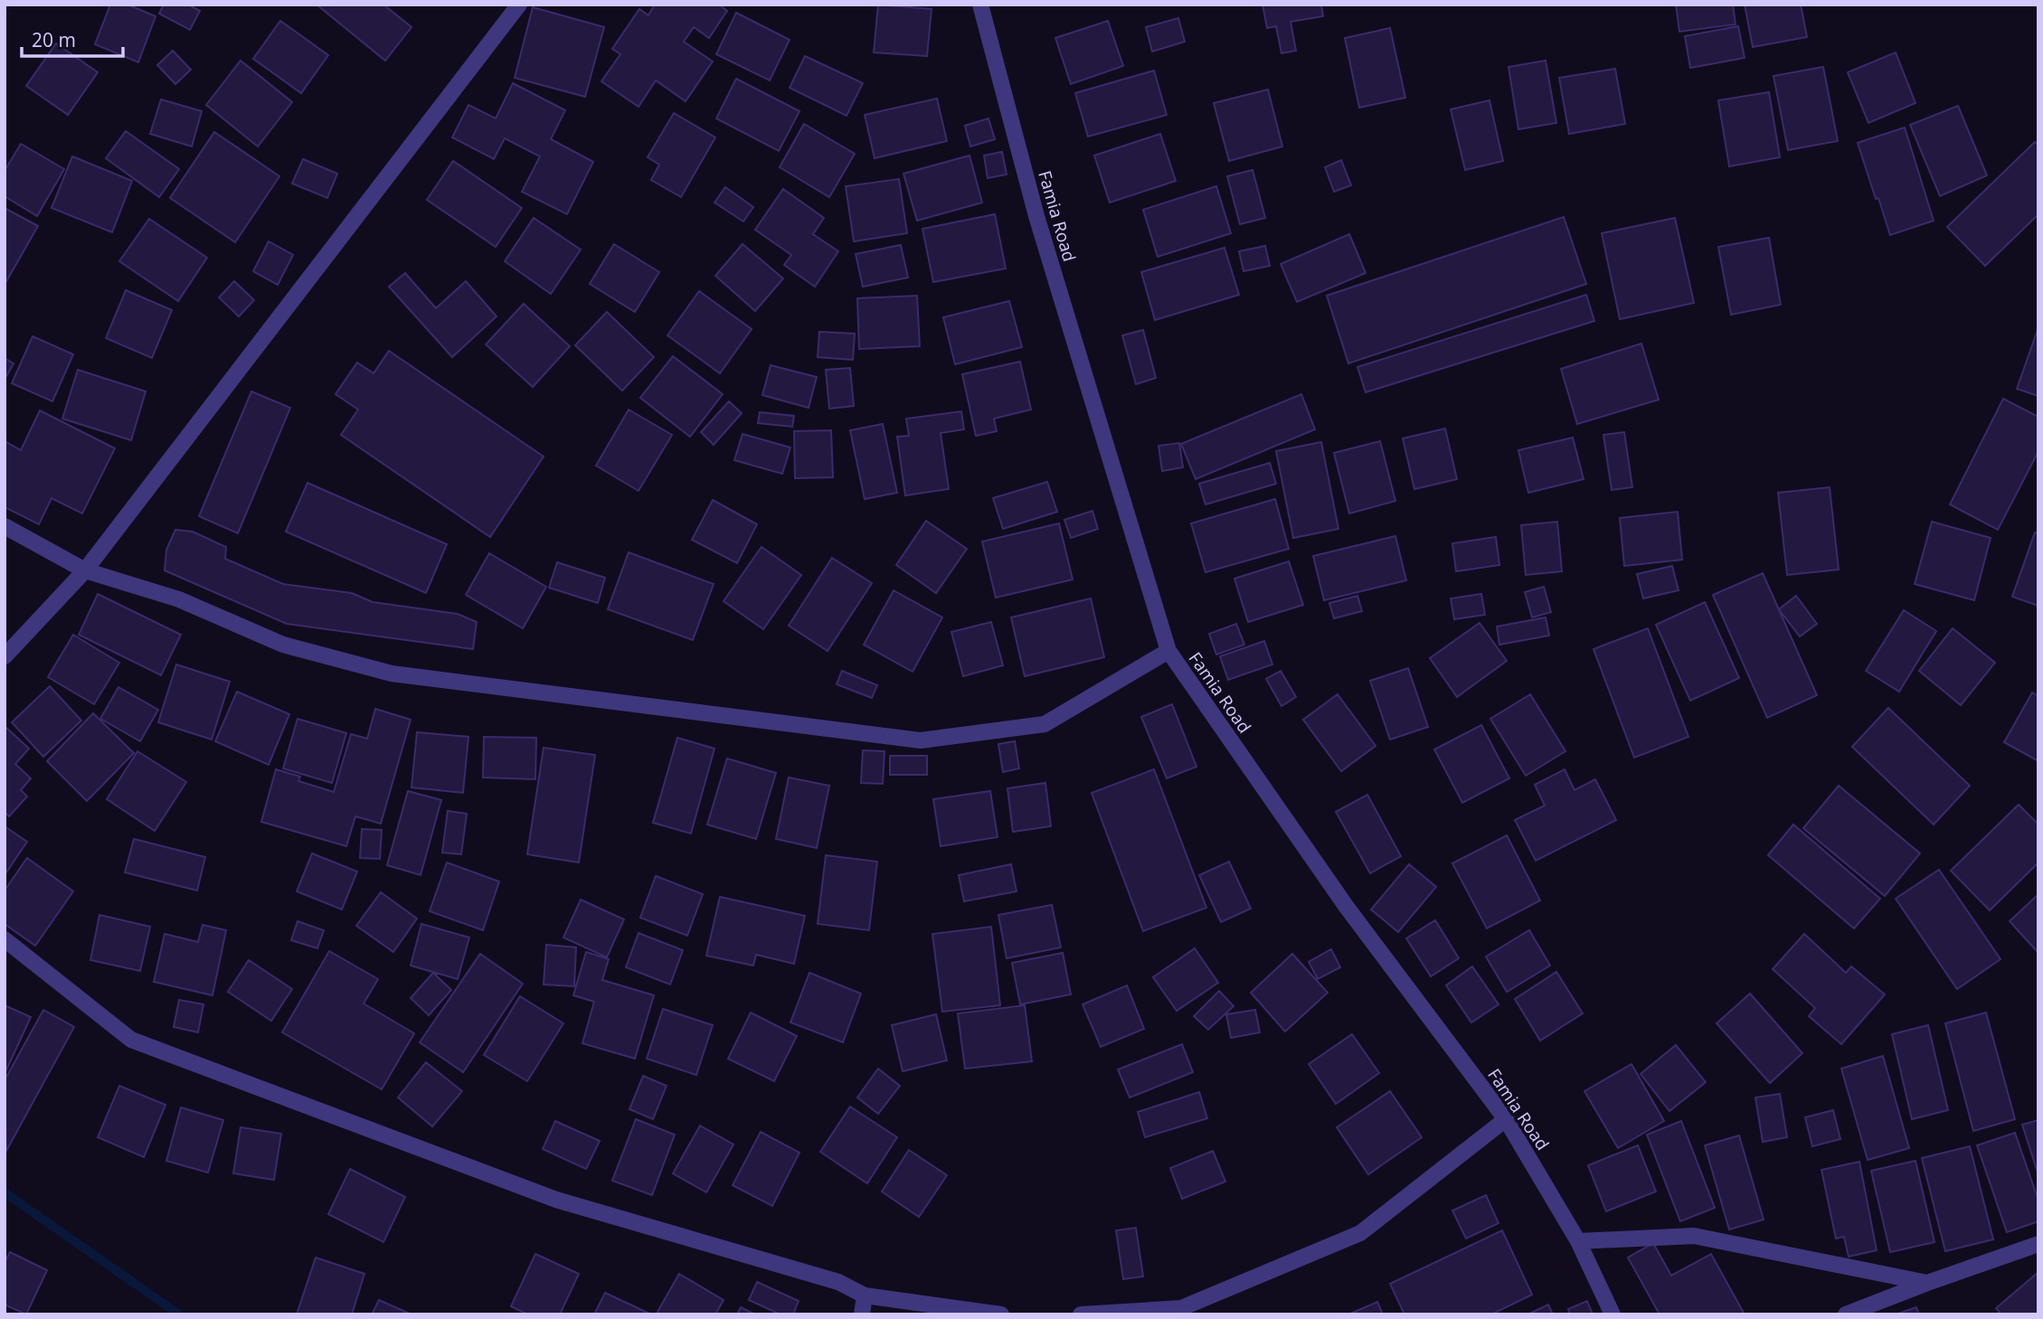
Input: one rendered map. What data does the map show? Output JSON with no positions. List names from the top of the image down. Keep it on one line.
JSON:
{"streets":{"street":["Famia Road"]},"scale_bar":"20 m"}
